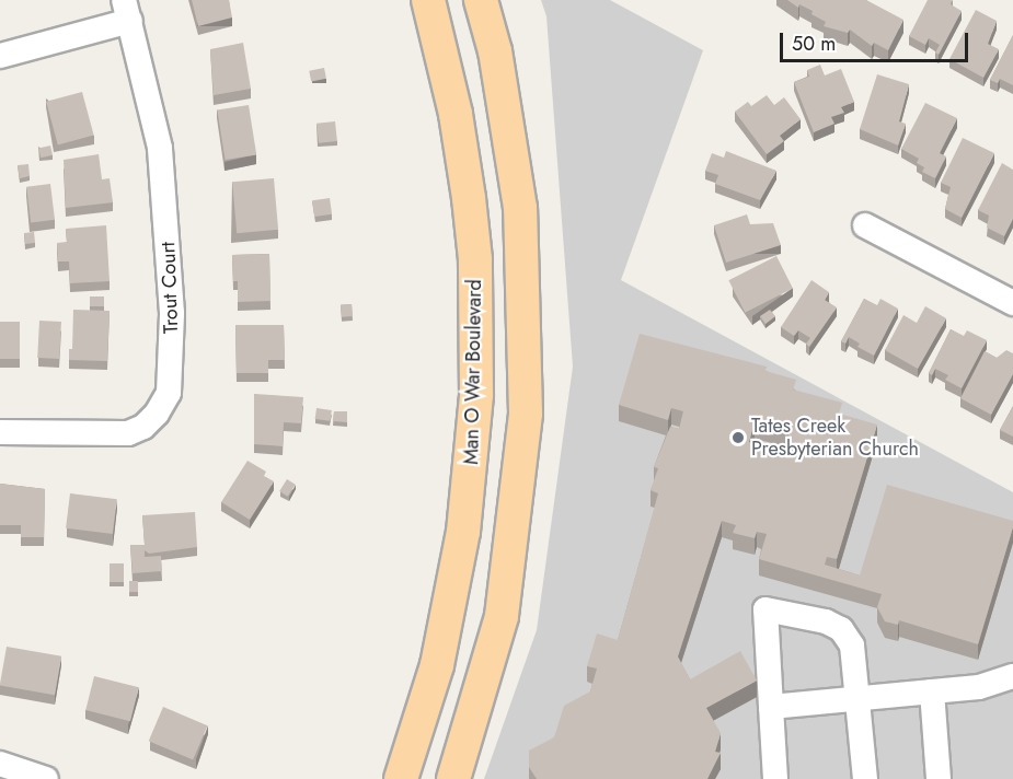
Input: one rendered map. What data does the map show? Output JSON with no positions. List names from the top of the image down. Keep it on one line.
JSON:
{"streets":{"main road":["Man O War Boulevard"],"street":["Trout Court"]},"places":["Tates Creek Presbyterian Church"],"scale_bar":"50 m"}
